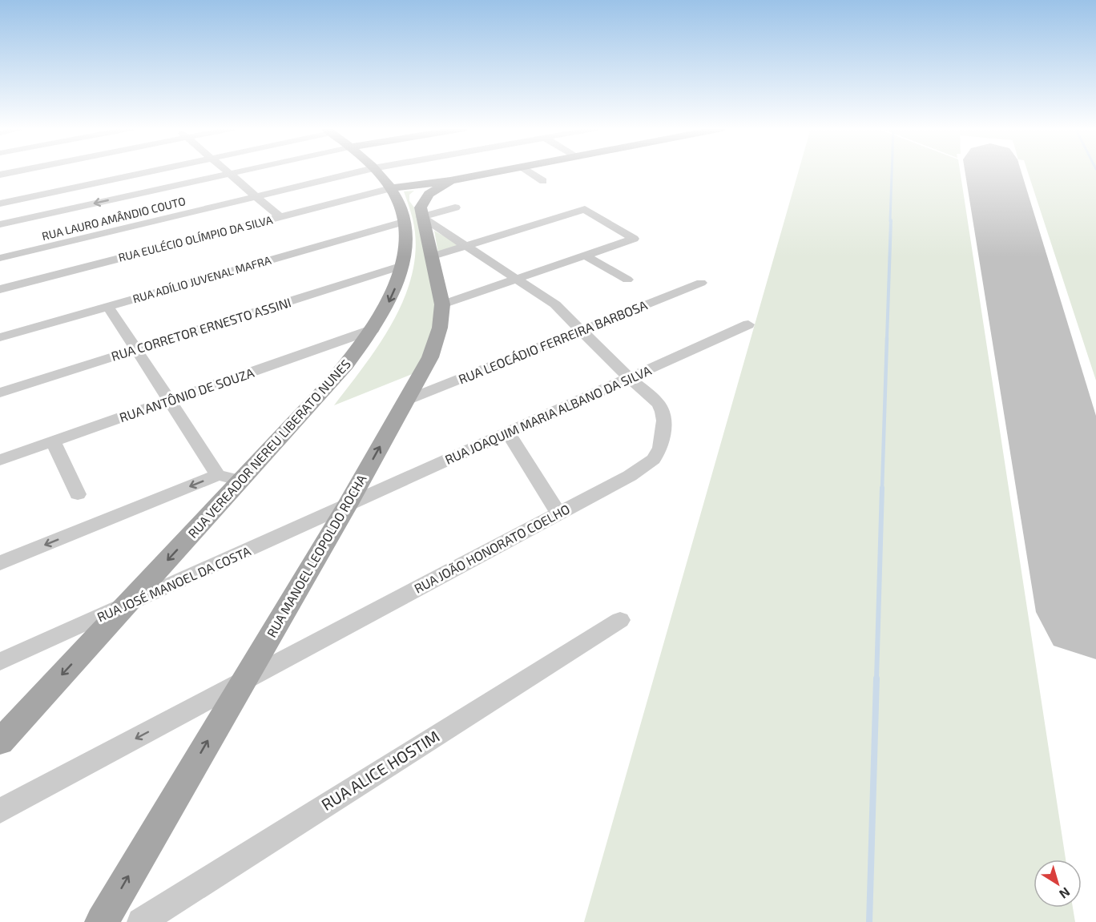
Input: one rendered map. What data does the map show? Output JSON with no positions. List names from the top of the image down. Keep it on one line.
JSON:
{"streets":{"main road":["RUA VEREADOR NEREU LIBERATO NUNES","RUA MANOEL LEOPOLDO ROCHA"],"street":["RUA LAURO AMÂNDIO COUTO","RUA EULÉCIO OLÍMPIO DA SILVA","RUA ADÍLIO JUVENAL MAFRA","RUA CORRETOR ERNESTO ASSINI","RUA LEOCÁDIO FERREIRA BARBOSA","RUA ANTÔNIO DE SOUZA","RUA JOAQUIM MARIA ALBANO DA SILVA","RUA JOÃO HONORATO COELHO","RUA JOSÉ MANOEL DA COSTA","RUA ALICE HOSTIM"]},"crossings":[["RUA EULÉCIO OLÍMPIO DA SILVA","RUA VEREADOR NEREU LIBERATO NUNES"],["RUA ADÍLIO JUVENAL MAFRA","RUA VEREADOR NEREU LIBERATO NUNES"],["RUA ADÍLIO JUVENAL MAFRA","RUA JOÃO HONORATO COELHO"],["RUA ADÍLIO JUVENAL MAFRA","RUA MANOEL LEOPOLDO ROCHA"],["RUA CORRETOR ERNESTO ASSINI","RUA VEREADOR NEREU LIBERATO NUNES"],["RUA LEOCÁDIO FERREIRA BARBOSA","RUA JOÃO HONORATO COELHO"],["RUA LEOCÁDIO FERREIRA BARBOSA","RUA MANOEL LEOPOLDO ROCHA"],["RUA ANTÔNIO DE SOUZA","RUA VEREADOR NEREU LIBERATO NUNES"],["RUA JOAQUIM MARIA ALBANO DA SILVA","RUA JOÃO HONORATO COELHO"],["RUA JOAQUIM MARIA ALBANO DA SILVA","RUA MANOEL LEOPOLDO ROCHA"],["RUA JOAQUIM MARIA ALBANO DA SILVA","RUA JOSÉ MANOEL DA COSTA"],["RUA VEREADOR NEREU LIBERATO NUNES","RUA JOÃO HONORATO COELHO"],["RUA VEREADOR NEREU LIBERATO NUNES","RUA MANOEL LEOPOLDO ROCHA"],["RUA VEREADOR NEREU LIBERATO NUNES","RUA JOSÉ MANOEL DA COSTA"],["RUA JOÃO HONORATO COELHO","RUA MANOEL LEOPOLDO ROCHA"],["RUA MANOEL LEOPOLDO ROCHA","RUA JOSÉ MANOEL DA COSTA"]],"one_way":["RUA VEREADOR NEREU LIBERATO NUNES","RUA MANOEL LEOPOLDO ROCHA"],"north":"bottom right"}
